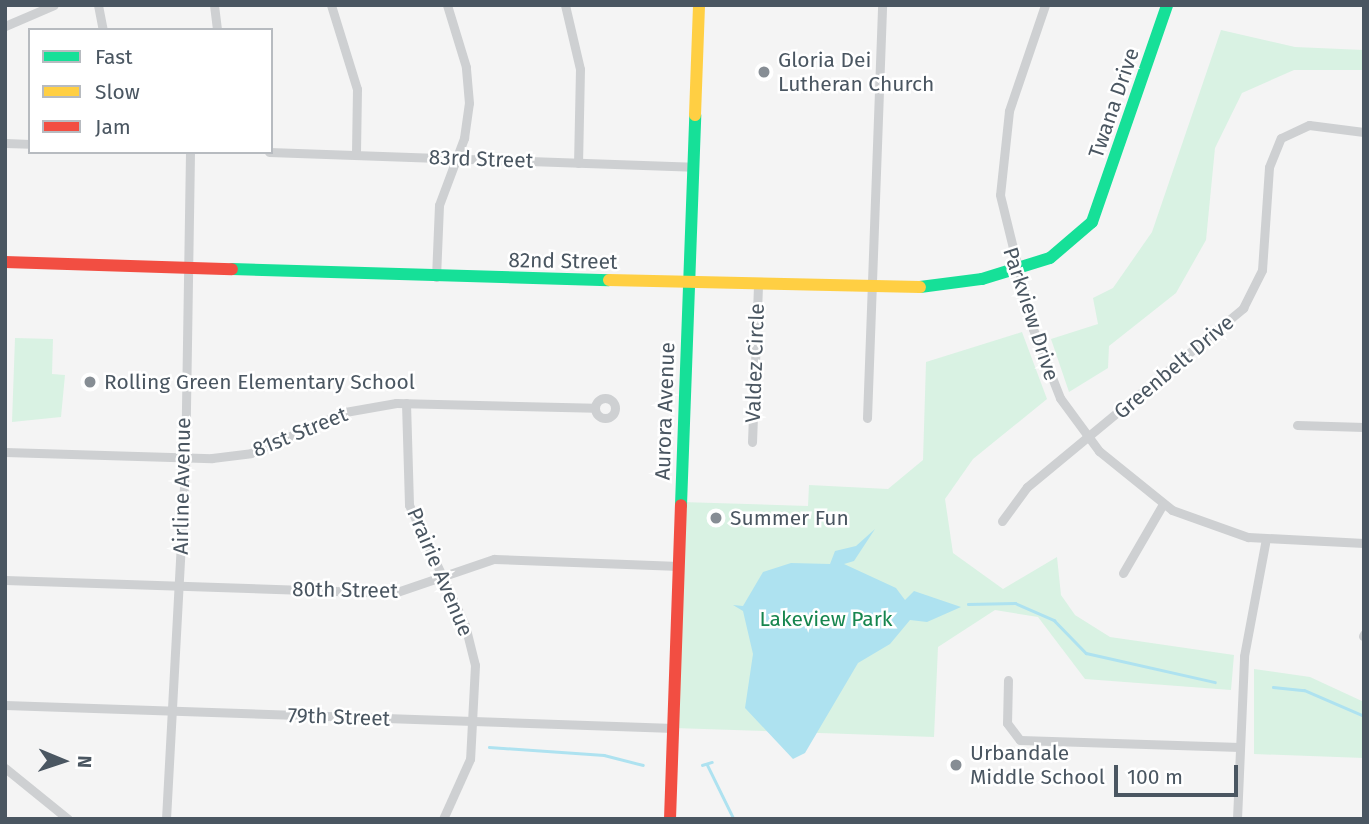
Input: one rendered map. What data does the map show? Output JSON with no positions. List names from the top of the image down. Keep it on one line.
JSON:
{"streets":{"street":["Twana Drive","83rd Street","82nd Street","Parkview Drive","Valdez Circle","Greenbelt Drive","Aurora Avenue","81st Street","Airline Avenue","Prairie Avenue","80th Street","79th Street"]},"crossings":[["Twana Drive","82nd Street"],["83rd Street","Aurora Avenue"],["82nd Street","Parkview Drive"],["82nd Street","Valdez Circle"],["82nd Street","Aurora Avenue"],["82nd Street","Airline Avenue"],["Parkview Drive","Greenbelt Drive"],["Aurora Avenue","80th Street"],["Aurora Avenue","79th Street"],["81st Street","Airline Avenue"],["81st Street","Prairie Avenue"],["Airline Avenue","80th Street"],["Airline Avenue","79th Street"],["Prairie Avenue","80th Street"],["Prairie Avenue","79th Street"]],"parks":["Lakeview Park"],"places":["Gloria Dei Lutheran Church","Rolling Green Elementary School","Summer Fun","Urbandale Middle School"],"legend":["Fast","Slow","Jam"],"scale_bar":"100 m","north":"right"}
